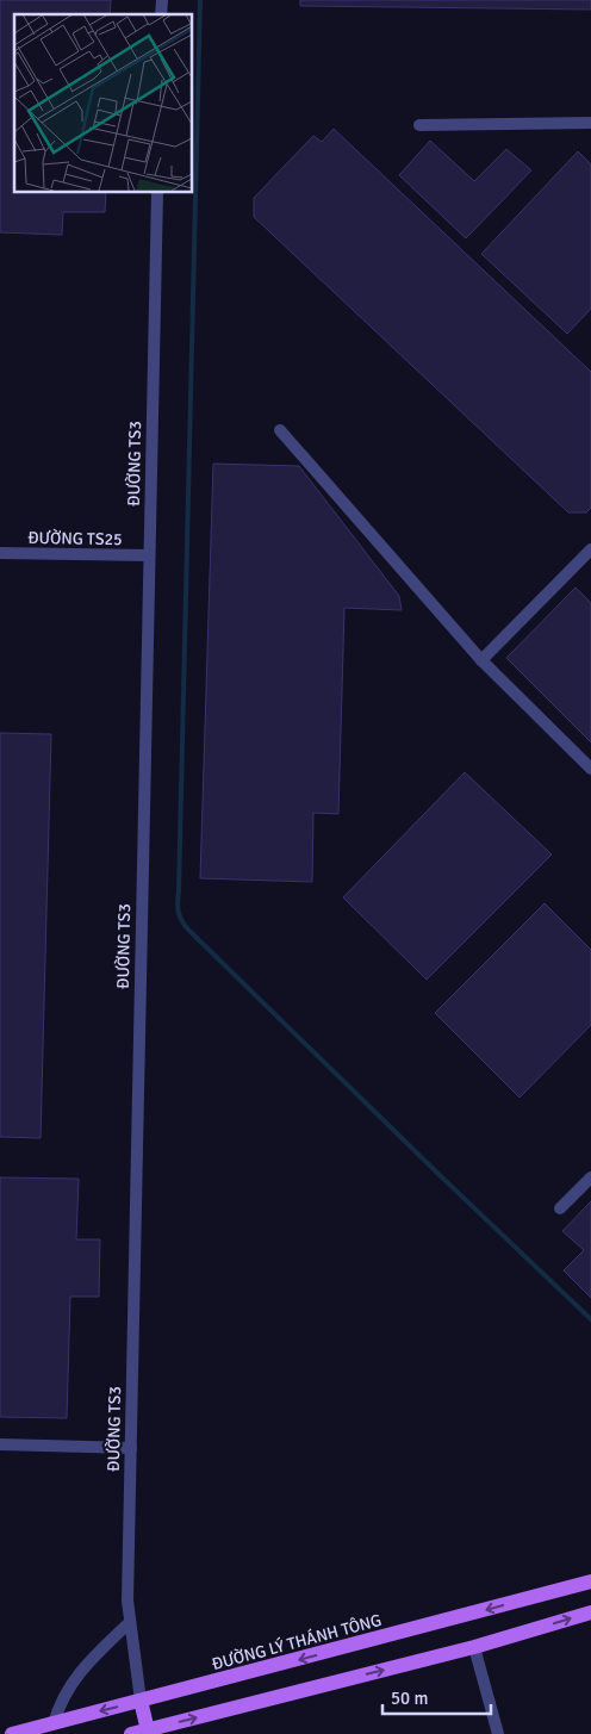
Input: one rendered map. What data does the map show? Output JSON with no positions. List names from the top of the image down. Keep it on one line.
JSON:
{"streets":{"main road":["ĐƯỜNG LÝ THÁNH TÔNG"],"street":["ĐƯỜNG TS3","ĐƯỜNG TS25"]},"crossings":[["ĐƯỜNG TS3","ĐƯỜNG TS25"],["ĐƯỜNG TS3","ĐƯỜNG LÝ THÁNH TÔNG"]],"scale_bar":"50 m"}
